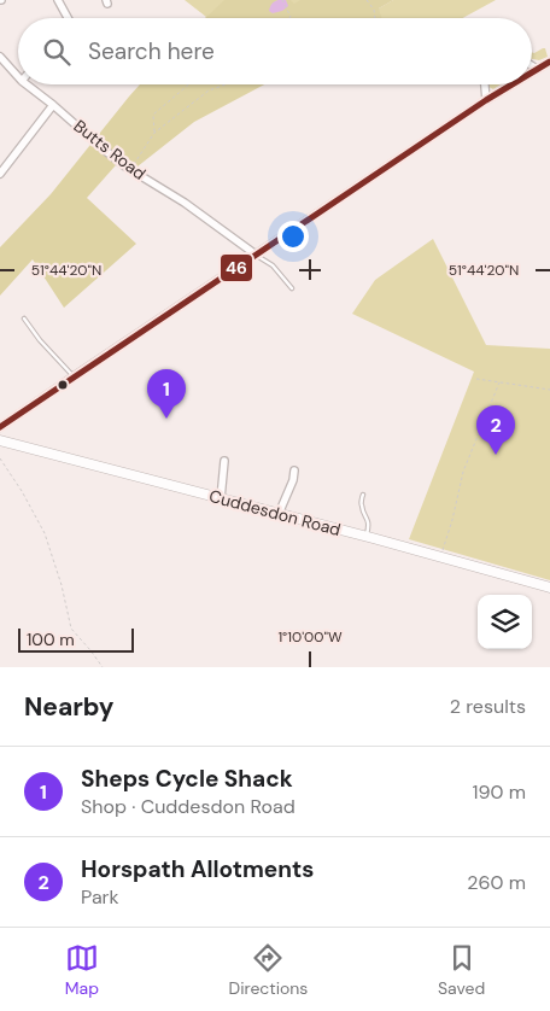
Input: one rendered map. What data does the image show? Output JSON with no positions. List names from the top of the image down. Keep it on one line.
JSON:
{"streets":{"street":["Butts Road","Cuddesdon Road"]},"lines":["transit line 46"],"scale_bar":"100 m","page":{"search":"Search here","pins":["1","2"],"scale":"100 m","heading":["Nearby","2 results"],"list":[{"mark":"1","name":"Sheps Cycle Shack","note":"Shop · Cuddesdon Road","value":"190 m"},{"mark":"2","name":"Horspath Allotments","note":"Park","value":"260 m"}],"nav":["Map","Directions","Saved"]},"coordinates":["51°44'20\"N","1°10'00\"W"]}
